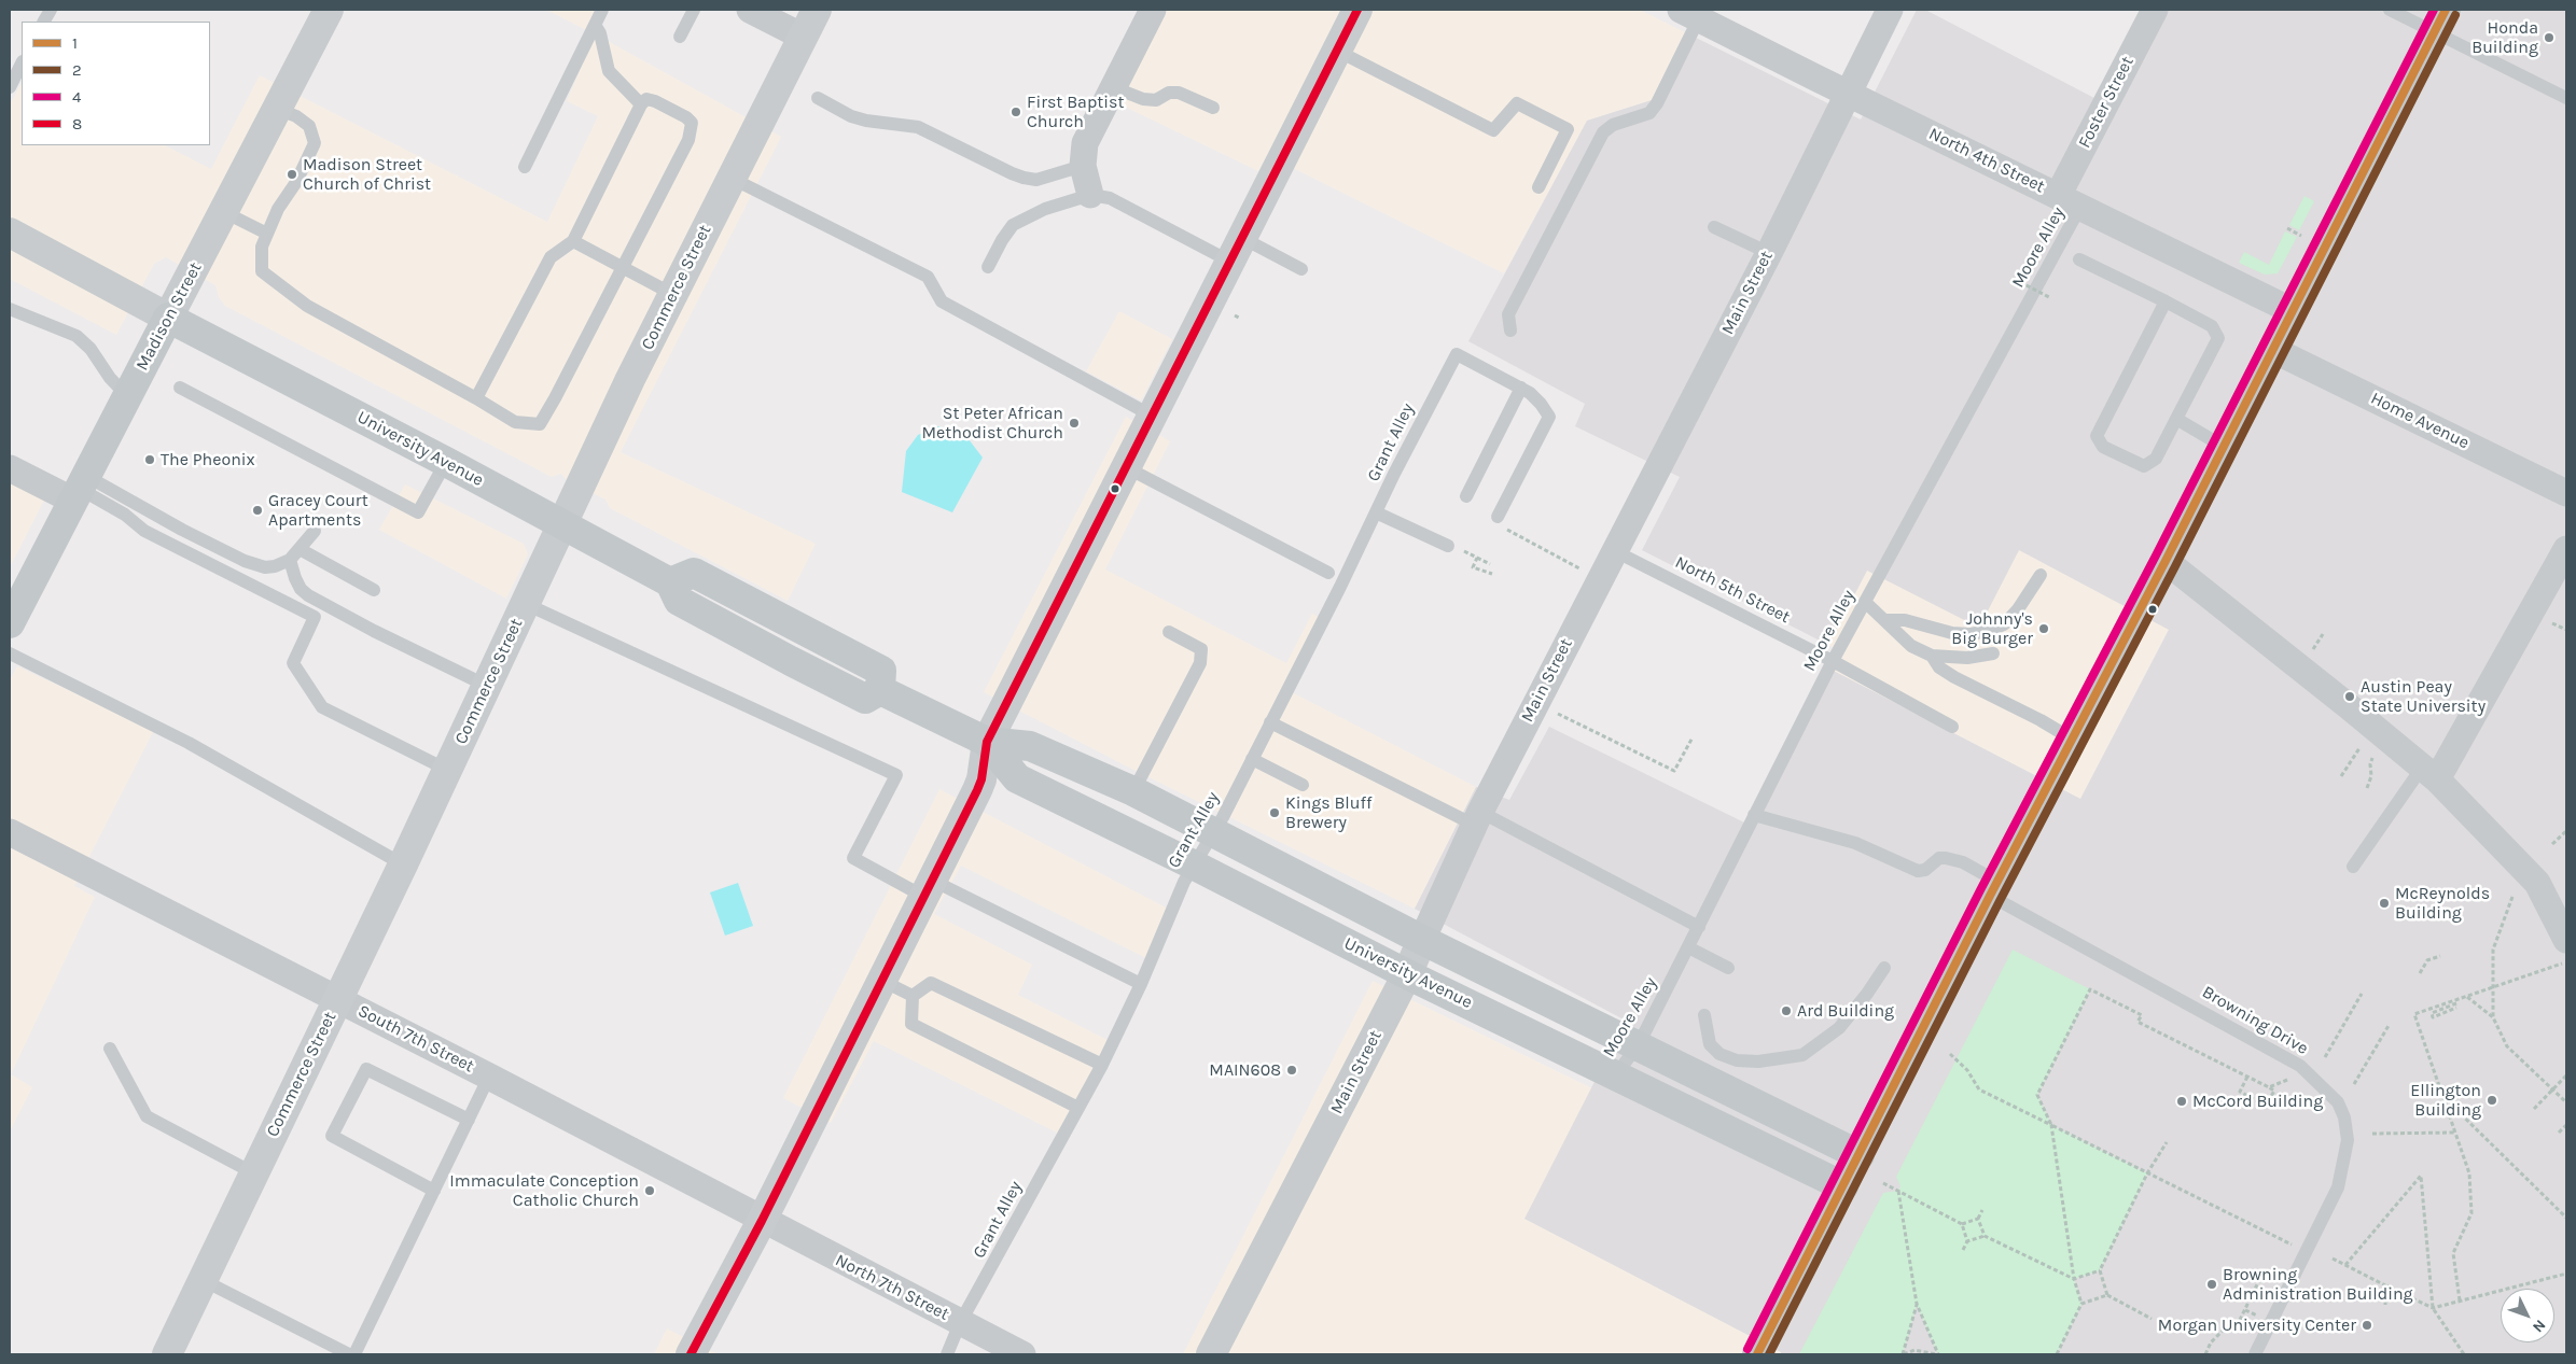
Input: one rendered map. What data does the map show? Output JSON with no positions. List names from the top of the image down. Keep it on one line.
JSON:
{"streets":{"main road":["Madison Street","University Avenue"],"street":["Foster Street","North 4th Street","Commerce Street","Main Street","Home Avenue","South 7th Street","North 7th Street"],"lane":["Moore Alley","Grant Alley","North 5th Street","Browning Drive"]},"crossings":[["Foster Street","North 4th Street"],["Foster Street","Moore Alley"],["North 4th Street","Moore Alley"],["North 4th Street","Main Street"],["Moore Alley","University Avenue"],["Moore Alley","North 5th Street"],["Moore Alley","Browning Drive"],["Commerce Street","University Avenue"],["Commerce Street","South 7th Street"],["Main Street","University Avenue"],["Main Street","North 5th Street"],["Madison Street","University Avenue"],["Grant Alley","University Avenue"],["Grant Alley","North 7th Street"],["South 7th Street","North 7th Street"]],"places":["Honda Building","First Baptist Church","Madison Street Church of Christ","St Peter African Methodist Church","The Pheonix","Gracey Court Apartments","Johnny's Big Burger","Austin Peay State University","Kings Bluff Brewery","McReynolds Building","Ard Building","MAIN608","Ellington Building","McCord Building","Immaculate Conception Catholic Church","Browning Administration Building","Morgan University Center"],"lines":["transit line 1","transit line 4","transit line 8","transit line 2"],"legend":["1","2","4","8"],"north":"bottom right"}
